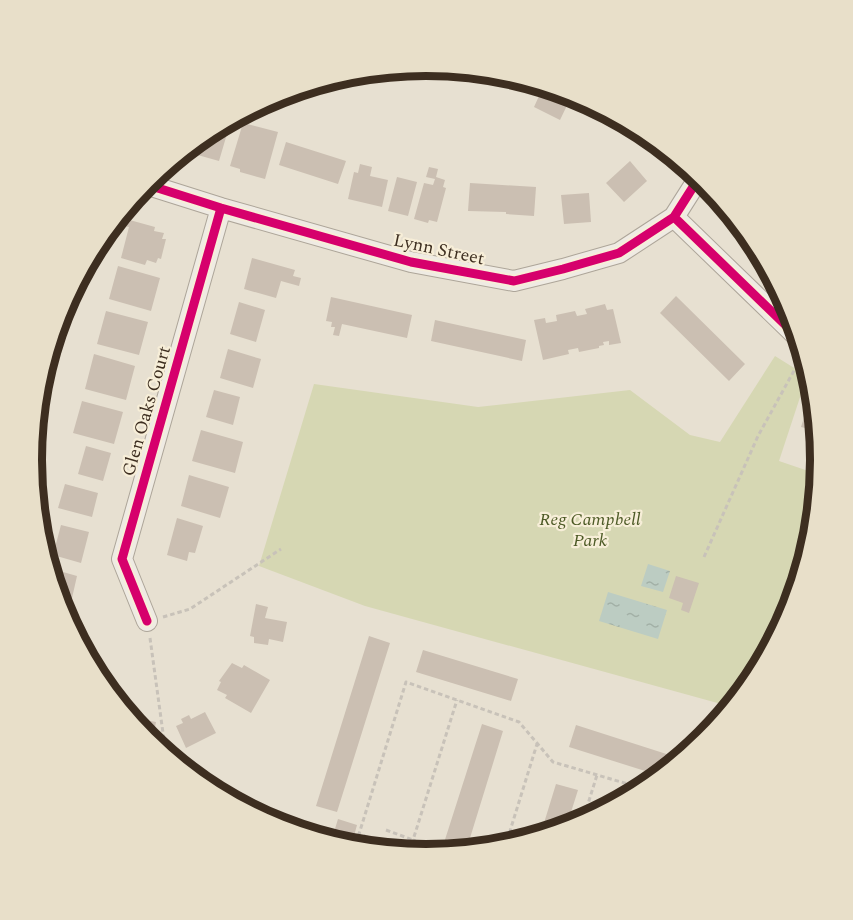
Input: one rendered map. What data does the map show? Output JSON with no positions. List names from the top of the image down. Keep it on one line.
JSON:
{"streets":{"street":["Lynn Street","Glen Oaks Court"]},"crossings":[["Lynn Street","Glen Oaks Court"]],"parks":["Reg Campbell Park"]}
